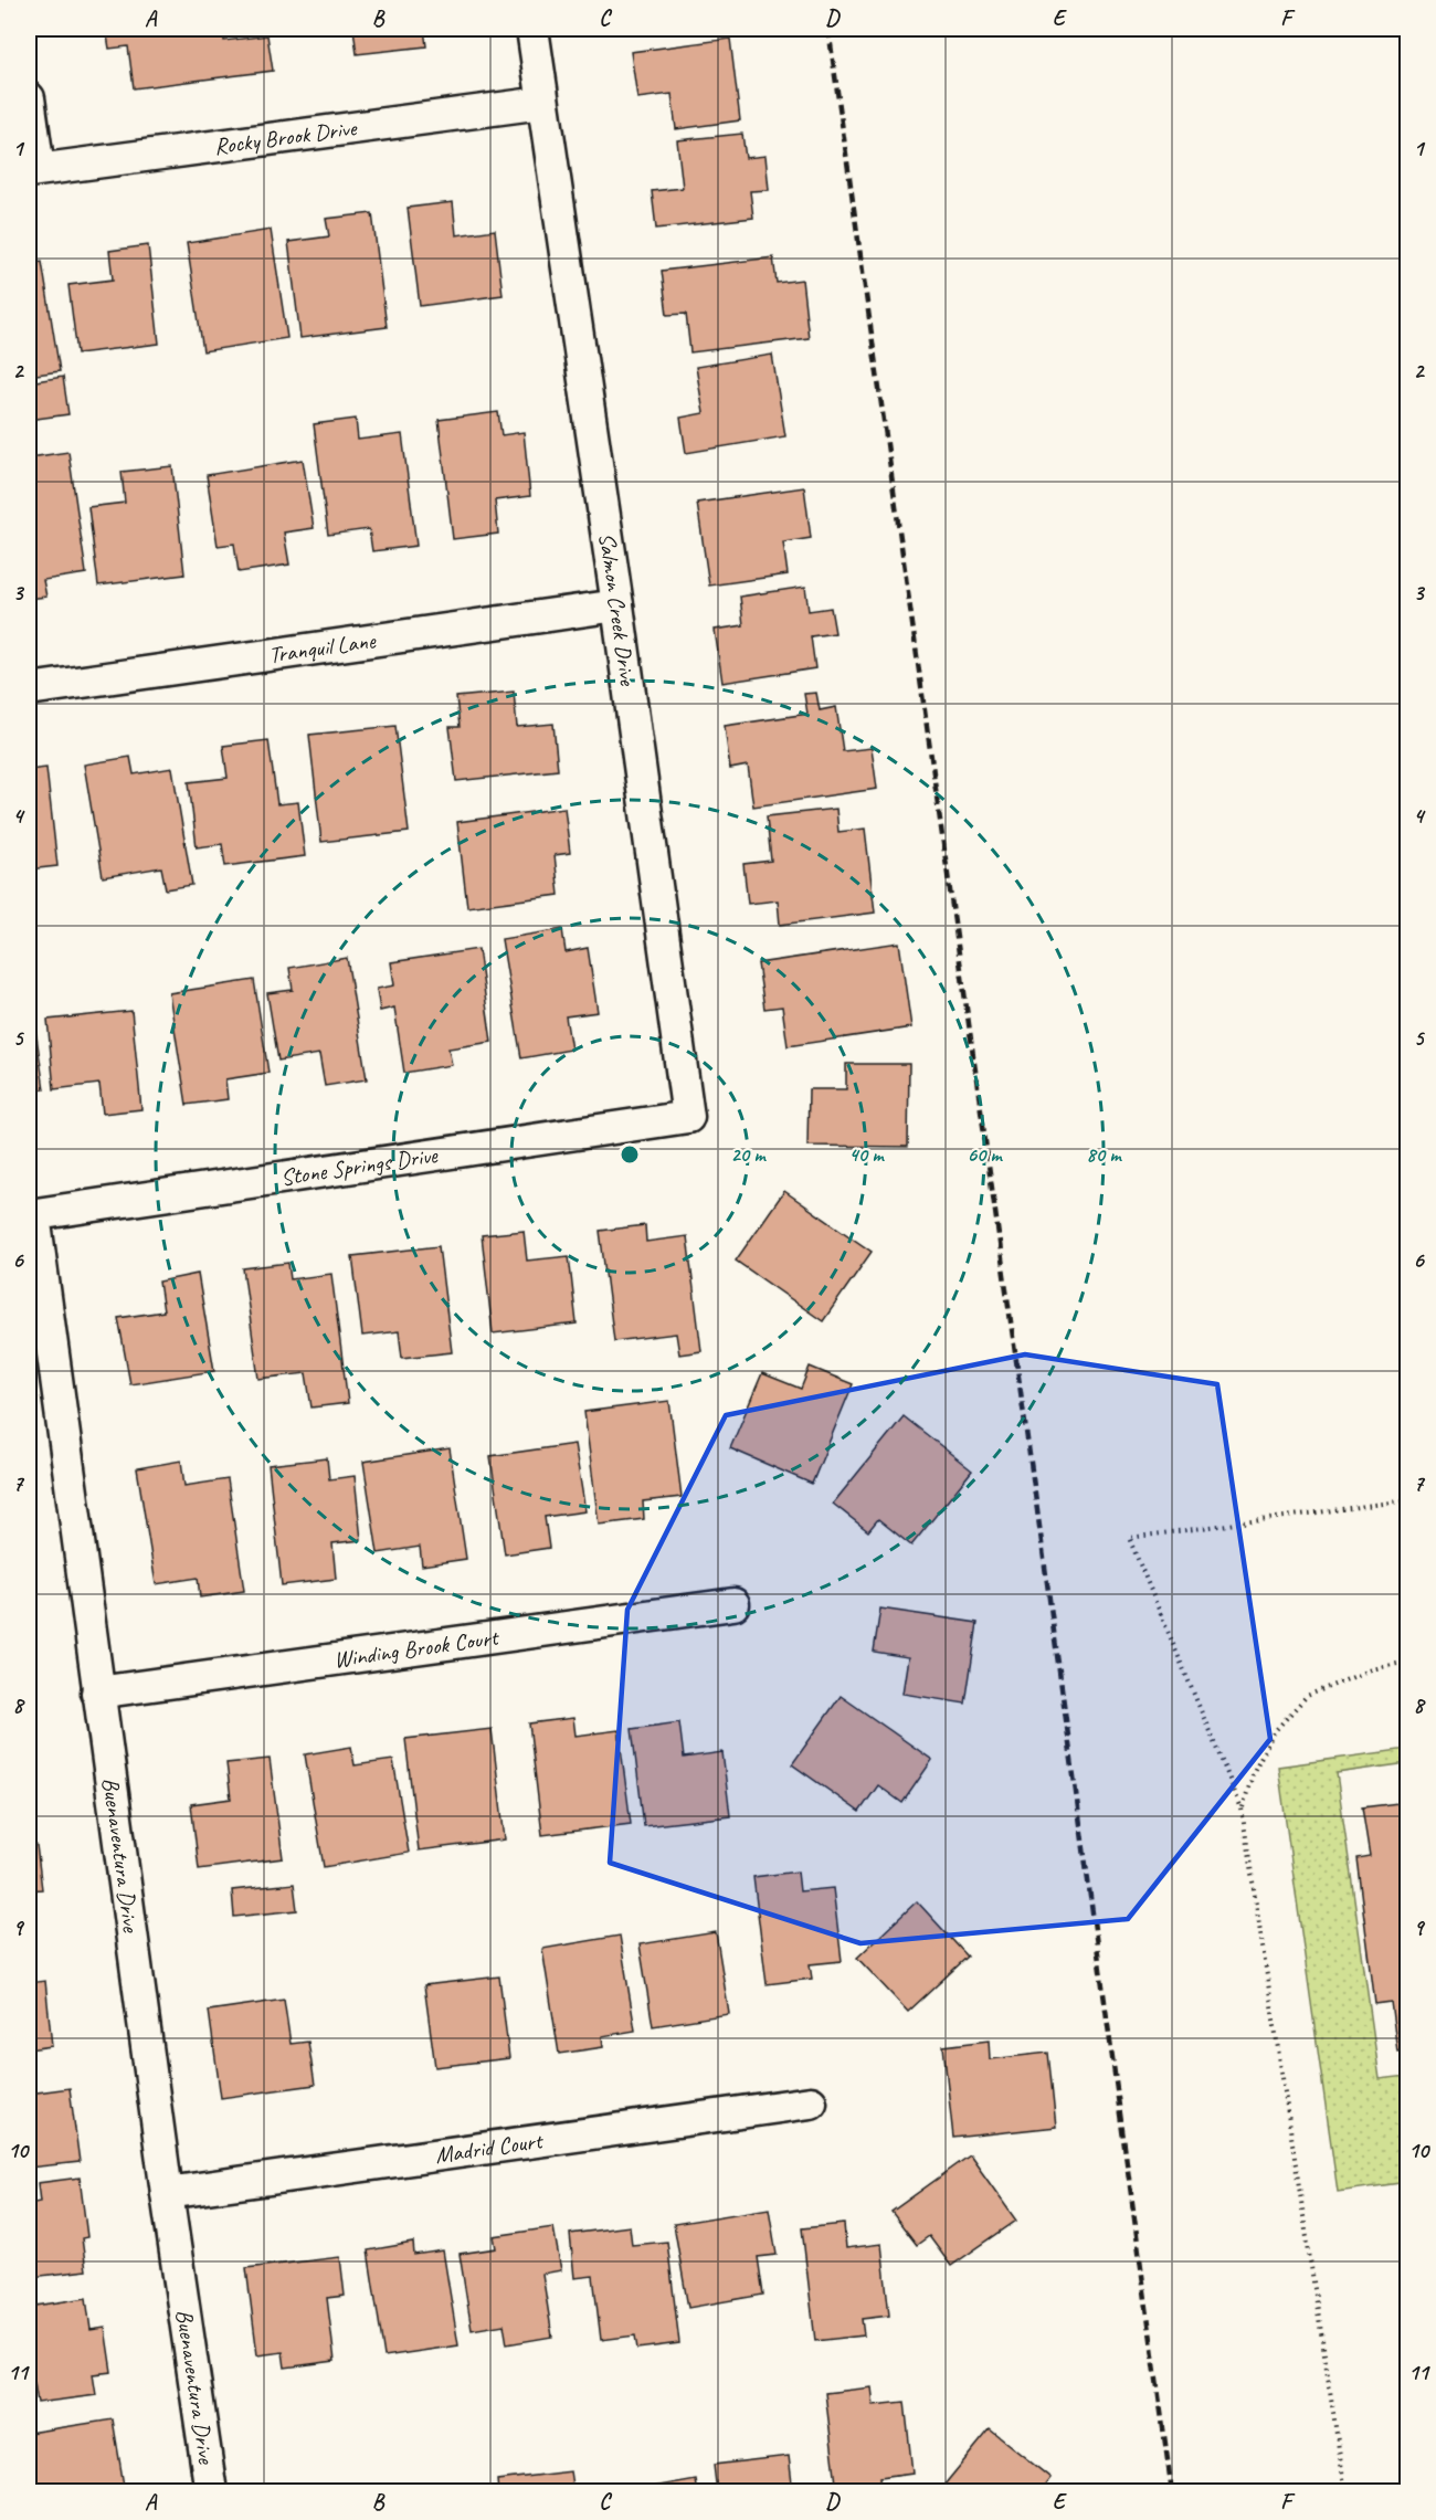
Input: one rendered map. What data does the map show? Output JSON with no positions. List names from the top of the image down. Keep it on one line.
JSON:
{"streets":{"street":["Rocky Brook Drive","Salmon Creek Drive","Tranquil Lane","Stone Springs Drive","Winding Brook Court","Buenaventura Drive","Madrid Court"]},"crossings":[["Rocky Brook Drive","Salmon Creek Drive"],["Salmon Creek Drive","Tranquil Lane"],["Salmon Creek Drive","Stone Springs Drive"],["Stone Springs Drive","Buenaventura Drive"],["Winding Brook Court","Buenaventura Drive"],["Buenaventura Drive","Madrid Court"]],"grid":{"columns":["A","B","C","D","E","F"],"rows":["1","2","3","4","5","6","7","8","9","10","11"]},"rings":["20 m","40 m","60 m","80 m"]}
